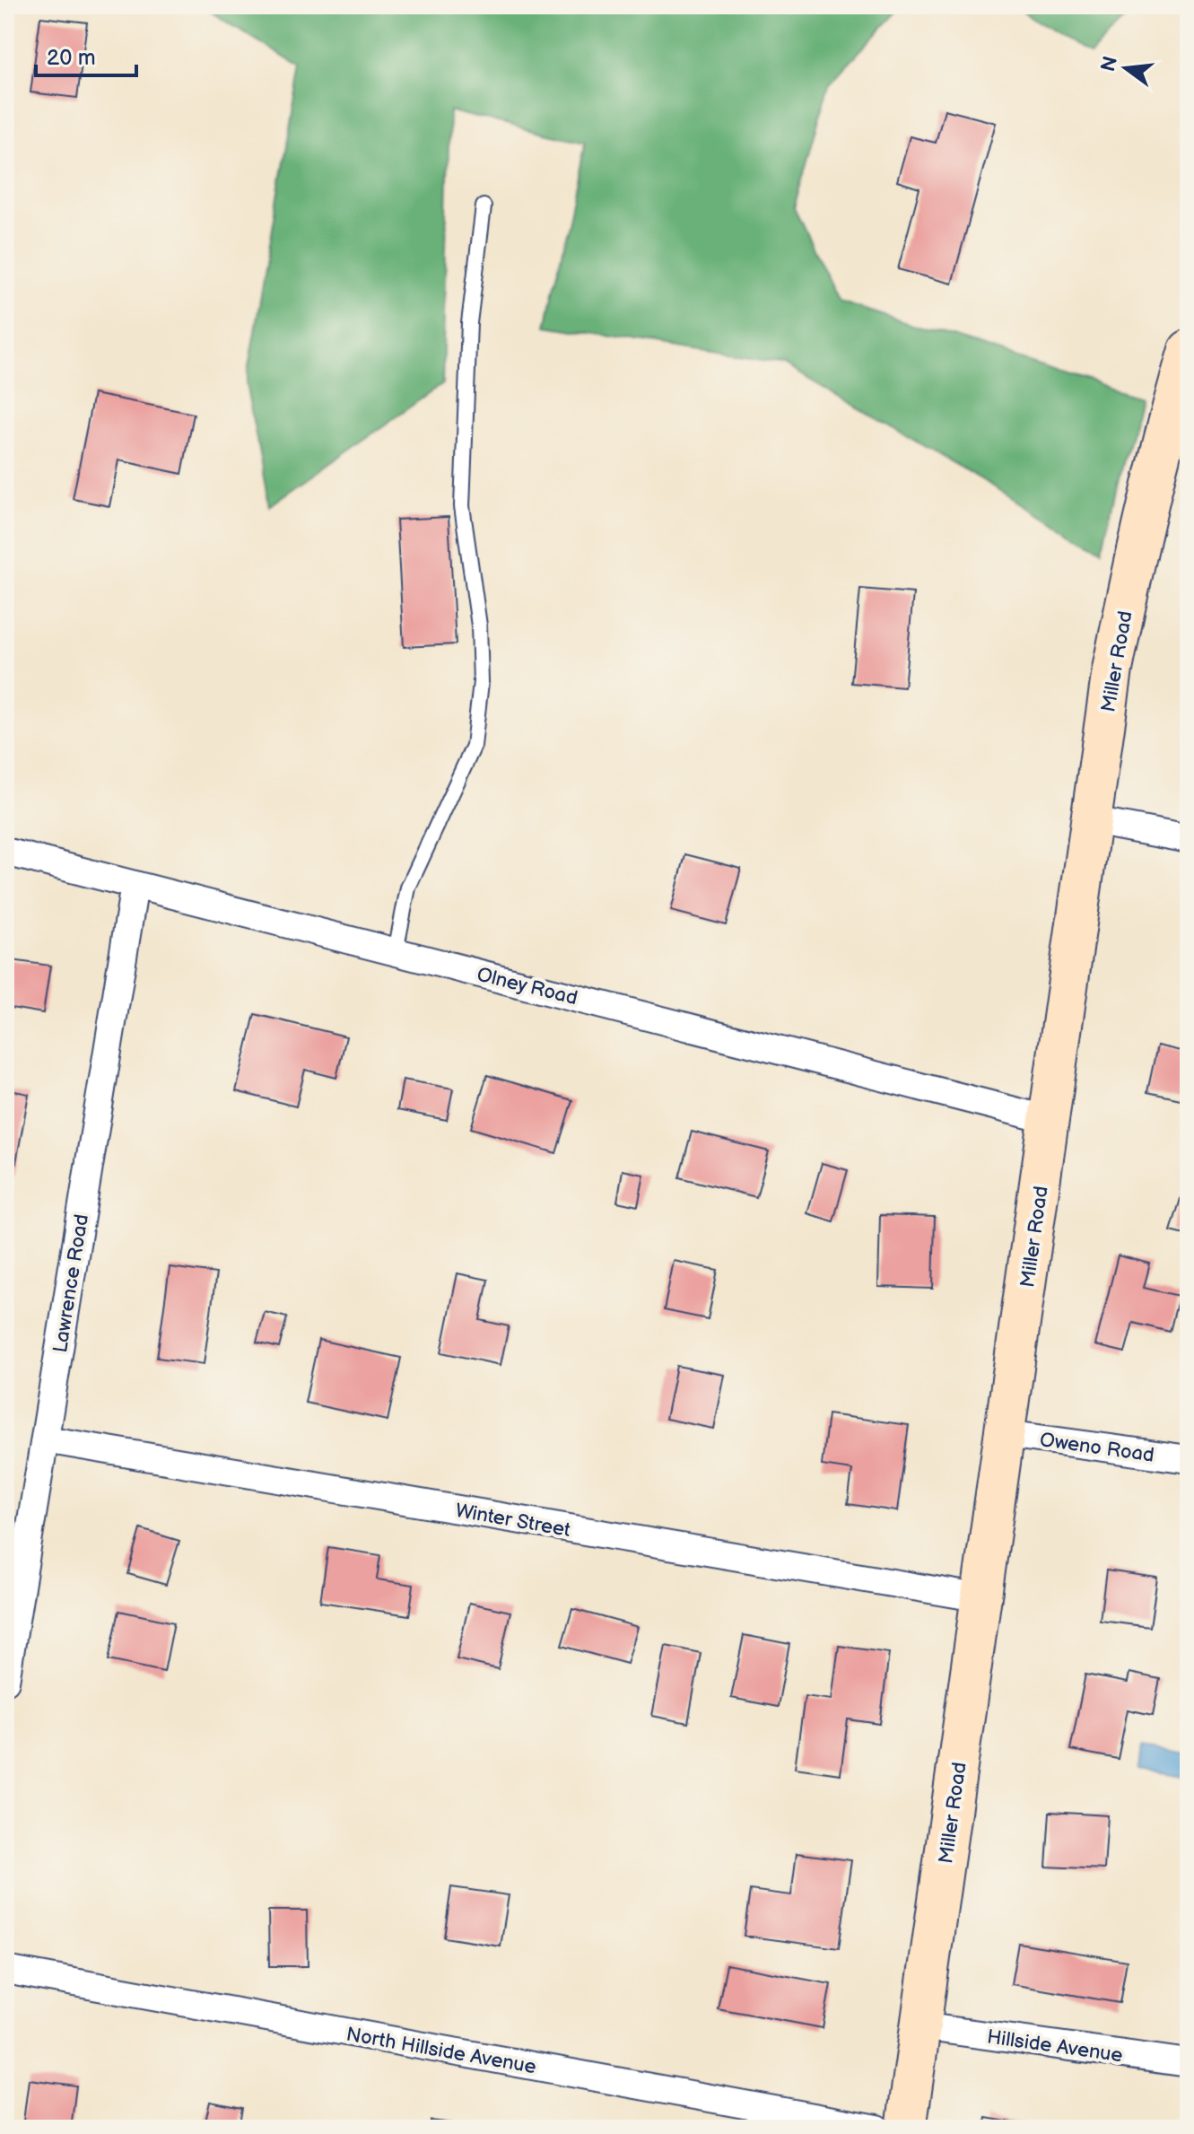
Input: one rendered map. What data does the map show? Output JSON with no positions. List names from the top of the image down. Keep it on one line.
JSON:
{"streets":{"street":["Miller Road","Olney Road","Lawrence Road","Oweno Road","Winter Street","Hillside Avenue","North Hillside Avenue"]},"crossings":[["Miller Road","Olney Road"],["Miller Road","Oweno Road"],["Miller Road","Winter Street"],["Miller Road","Hillside Avenue"],["Olney Road","Lawrence Road"],["Lawrence Road","Winter Street"]],"scale_bar":"20 m","north":"left"}
